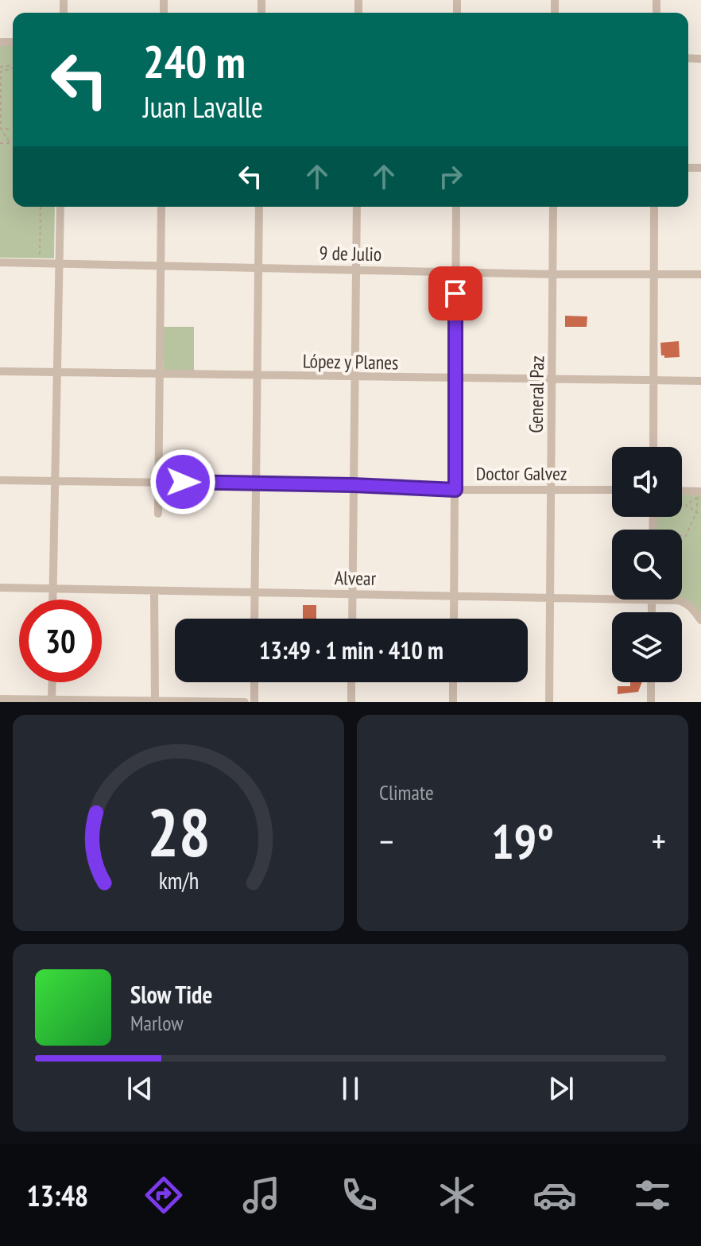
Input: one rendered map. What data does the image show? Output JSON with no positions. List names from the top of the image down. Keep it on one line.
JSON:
{"streets":{"street":["9 de Julio","López y Planes","General Paz","Doctor Galvez","Alvear"]},"crossings":[["9 de Julio","General Paz"],["López y Planes","General Paz"],["General Paz","Doctor Galvez"],["General Paz","Alvear"]],"page":{"turn":["240 m","Juan Lavalle"],"limit":"30","trip":"13:49 · 1 min · 410 m","tile":"Climate","heat":["−","19°","+"],"song":["Slow Tide","Marlow"],"tabs":"13:48","gauge":["28","km/h"]}}
